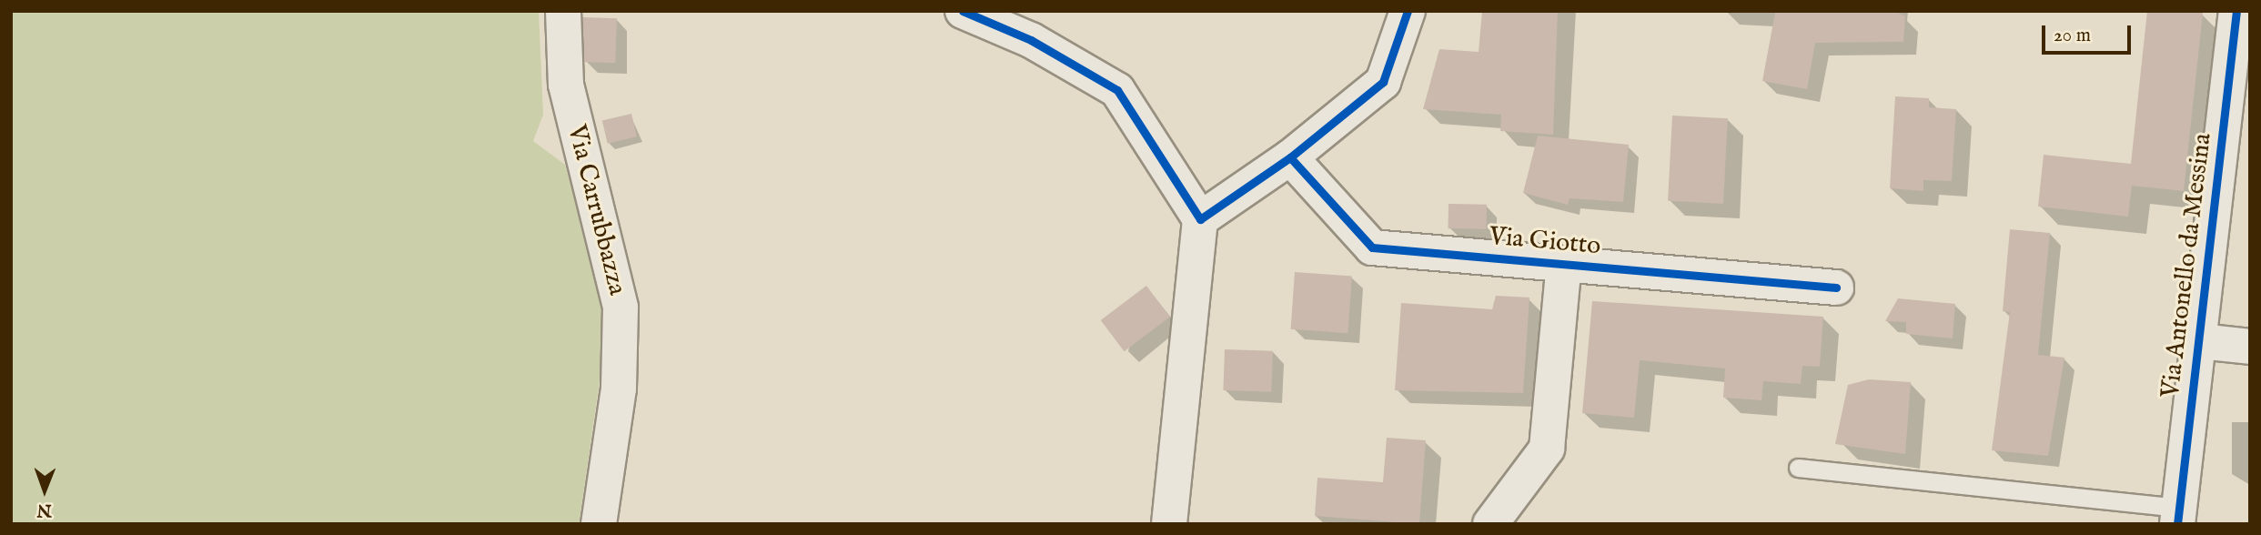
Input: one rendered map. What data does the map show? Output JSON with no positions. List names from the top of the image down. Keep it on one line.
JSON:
{"streets":{"street":["Via Carrubbazza","Via Giotto","Via Antonello da Messina"]},"scale_bar":"20 m","north":"bottom"}
